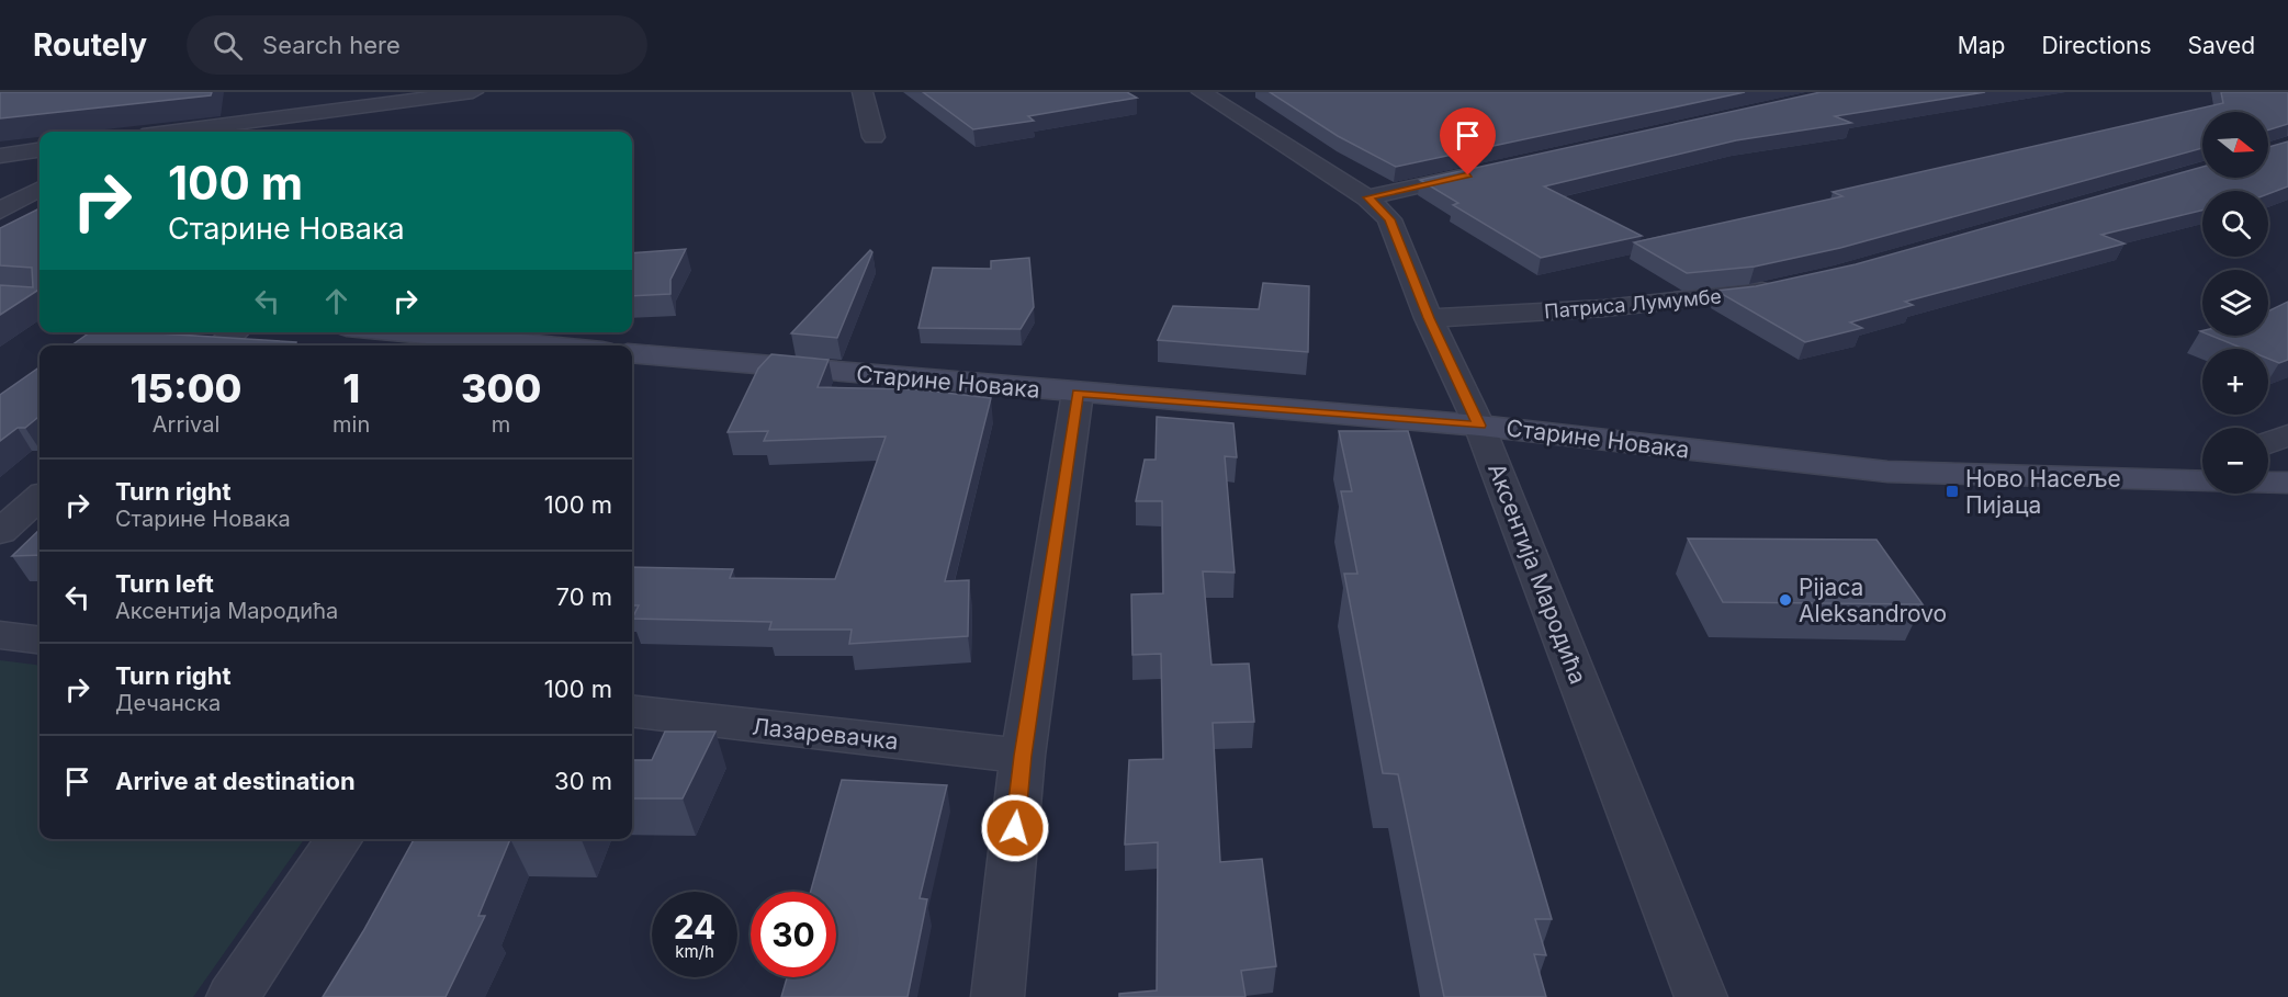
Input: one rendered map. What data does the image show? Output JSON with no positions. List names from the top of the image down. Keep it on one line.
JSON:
{"streets":{"street":["Патриса Лумумбе","Старине Новака","Аксентија Мародића","Лазаревачка"]},"crossings":[["Патриса Лумумбе","Аксентија Мародића"],["Старине Новака","Аксентија Мародића"]],"places":{"transit":["Ново Насеље Пијаца"],"other":["Pijaca Aleksandrovo"]},"north":"right","page":{"header":"Routely","search":"Search here","nav":["Map","Directions","Saved"],"map_buttons":["+","−"],"turn":["100 m","Старине Новака"],"eta":["15:00","Arrival","1","min","300","m"],"list":[{"name":"Turn right","note":"Старине Новака","value":"100 m"},{"name":"Turn left","note":"Аксентија Мародића","value":"70 m"},{"name":"Turn right","note":"Дечанска","value":"100 m"},{"name":"Arrive at destination","value":"30 m"}],"speed":"24 km/h","limit":"30"}}
